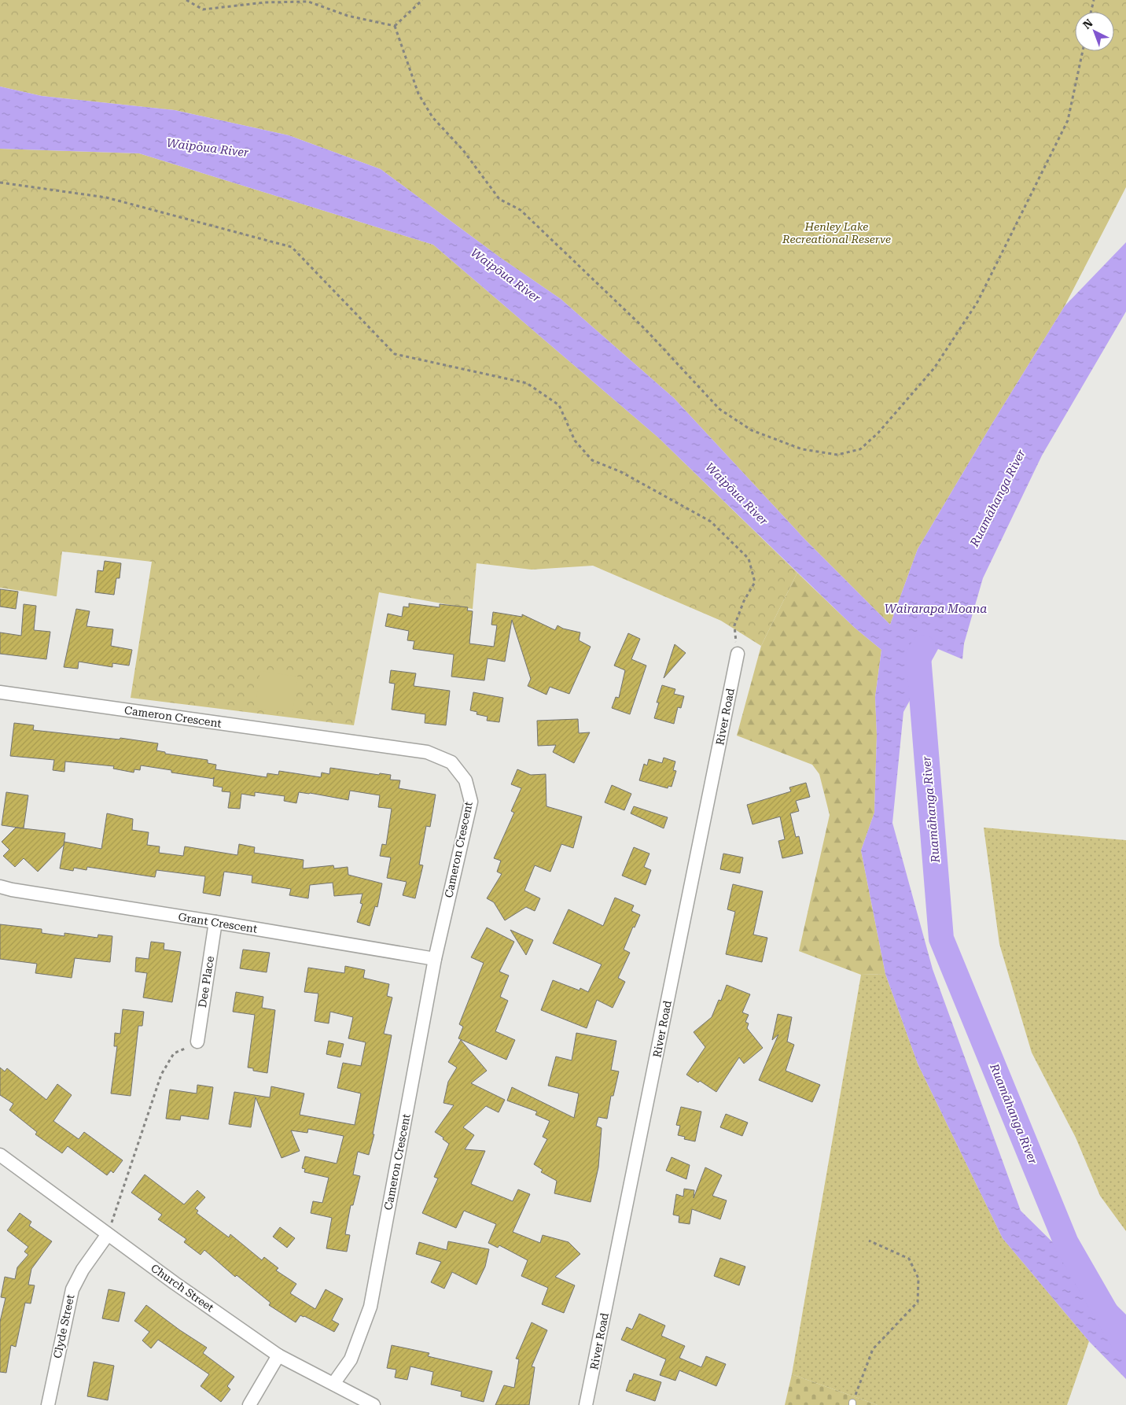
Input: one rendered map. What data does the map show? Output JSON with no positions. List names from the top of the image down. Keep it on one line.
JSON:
{"streets":{"street":["Cameron Crescent","River Road","Grant Crescent","Dee Place","Church Street","Clyde Street"]},"crossings":[["Cameron Crescent","Grant Crescent"],["Cameron Crescent","Church Street"],["Grant Crescent","Dee Place"],["Church Street","Clyde Street"]],"water":["Waipōua River","Ruamāhanga River","Wairarapa Moana"],"parks":["Henley Lake Recreational Reserve"],"north":"top left"}
